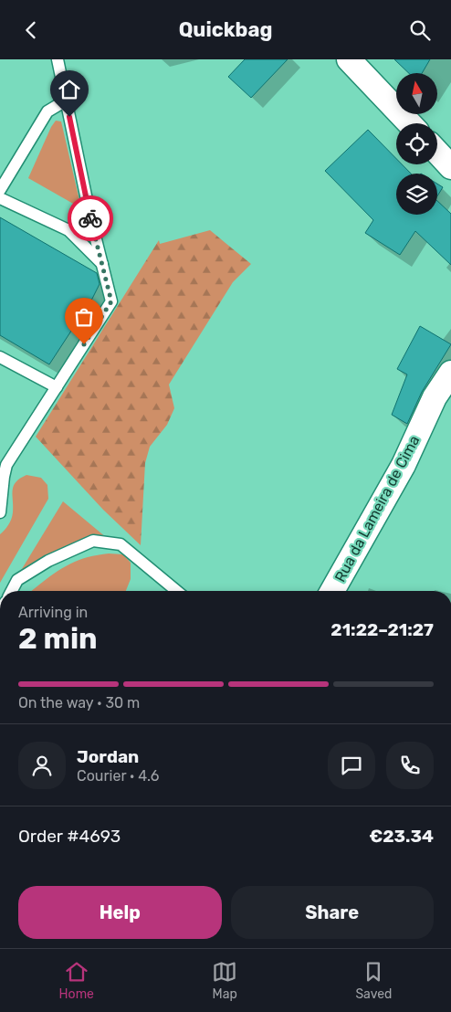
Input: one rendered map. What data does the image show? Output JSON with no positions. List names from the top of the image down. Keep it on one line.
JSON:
{"streets":{"street":["Rua da Lameira de Cima"]},"north":"top","page":{"header":"Quickbag","heading":["2 min","Arriving in","21:22–21:27"],"panel":["Jordan","Courier · 4.6","Order #4693","€23.34"],"bar":"On the way · 30 m","buttons":["Help","Share"],"tabs":["Home","Map","Saved"]}}
